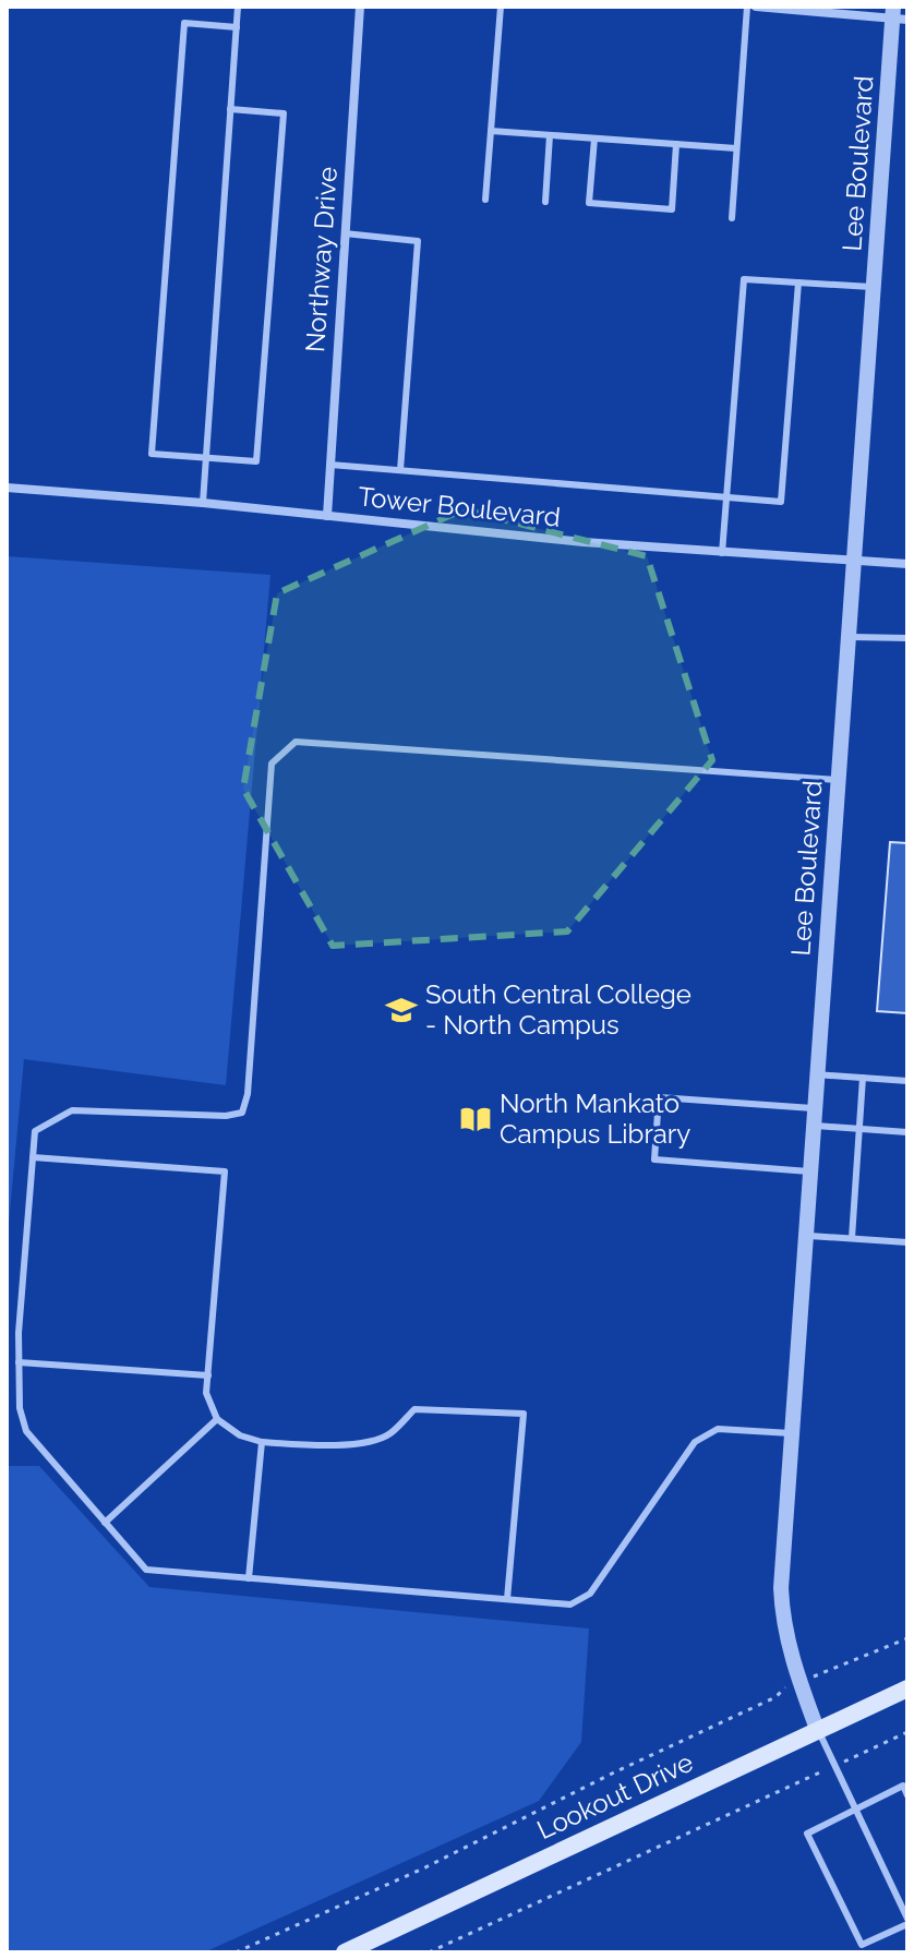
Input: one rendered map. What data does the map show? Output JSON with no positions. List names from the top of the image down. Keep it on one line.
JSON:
{"streets":{"main road":["Lookout Drive"],"street":["Lee Boulevard","Northway Drive","Tower Boulevard"]},"crossings":[["Lee Boulevard","Tower Boulevard"],["Lee Boulevard","Lookout Drive"],["Northway Drive","Tower Boulevard"]],"places":{"school or university":["South Central College - North Campus"],"library":["North Mankato Campus Library"]}}
